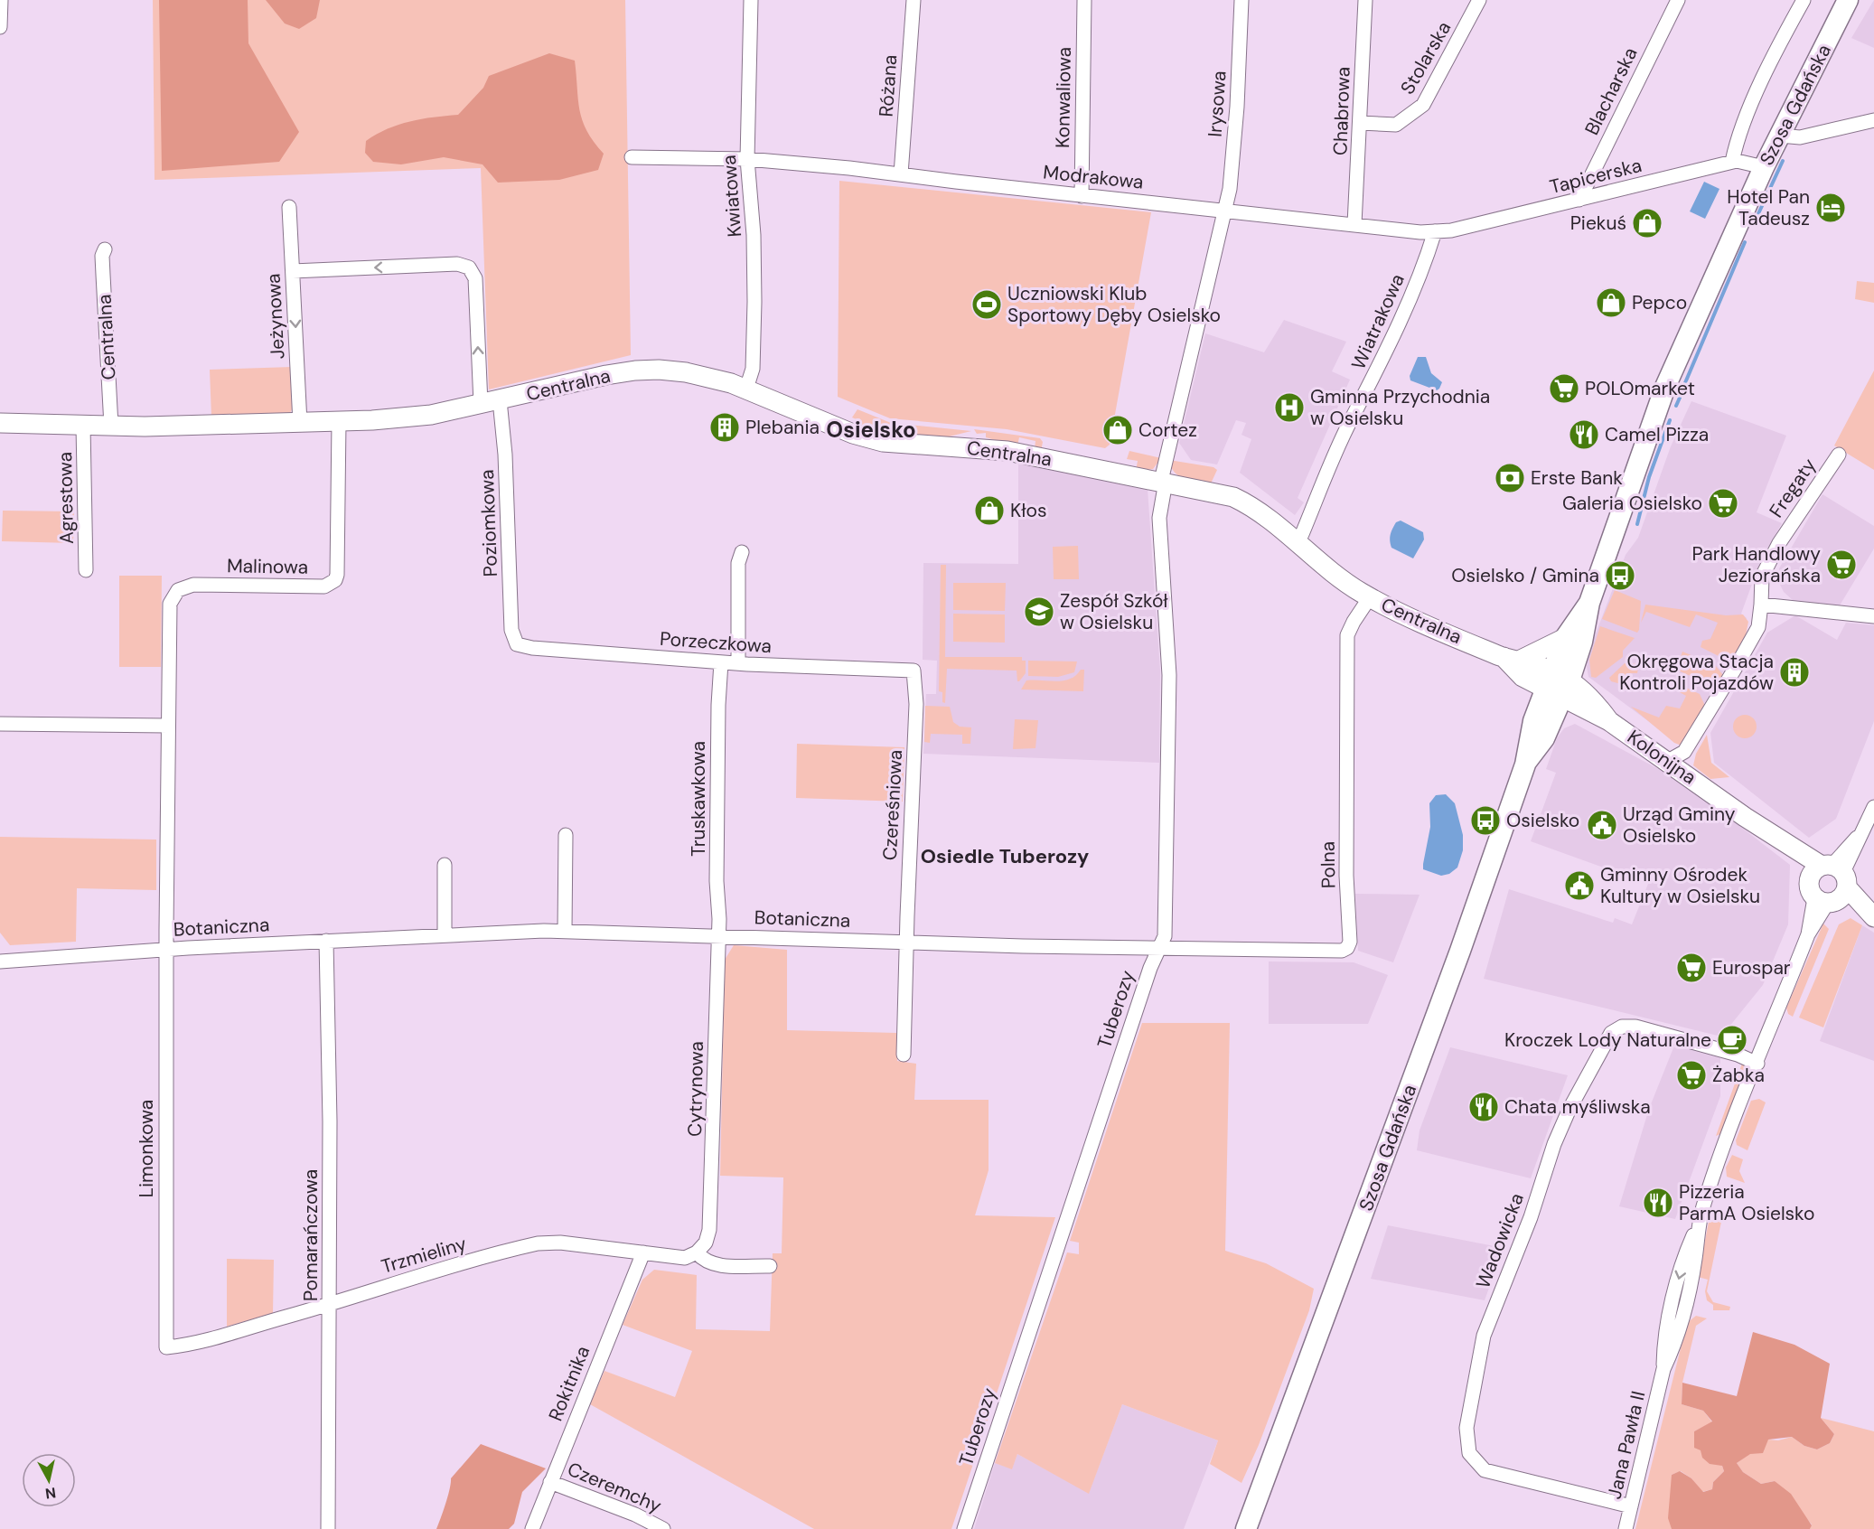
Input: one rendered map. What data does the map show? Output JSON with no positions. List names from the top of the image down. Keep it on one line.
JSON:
{"streets":{"main road":["Szosa Gdańska"],"street":["Stolarska","Różana","Blacharska","Konwaliowa","Irysowa","Chabrowa","Tapicerska","Modrakowa","Kwiatowa","Jeżynowa","Wiatrakowa","Centralna","Fregaty","Agrestowa","Poziomkowa","Malinowa","Porzeczkowa","Kolonijna","Truskawkowa","Czereśniowa","Polna","Botaniczna","Tuberozy","Cytrynowa","Limonkowa","Pomarańczowa","Wadowicka","Trzmieliny","Rokitnika","Jana Pawła II","Czeremchy"]},"crossings":[["Stolarska","Chabrowa"],["Różana","Modrakowa"],["Blacharska","Tapicerska"],["Konwaliowa","Modrakowa"],["Irysowa","Modrakowa"],["Irysowa","Centralna"],["Irysowa","Tuberozy"],["Szosa Gdańska","Tapicerska"],["Szosa Gdańska","Centralna"],["Szosa Gdańska","Kolonijna"],["Chabrowa","Modrakowa"],["Tapicerska","Modrakowa"],["Tapicerska","Wiatrakowa"],["Modrakowa","Kwiatowa"],["Modrakowa","Wiatrakowa"],["Kwiatowa","Centralna"],["Jeżynowa","Centralna"],["Wiatrakowa","Centralna"],["Centralna","Agrestowa"],["Centralna","Poziomkowa"],["Centralna","Malinowa"],["Centralna","Kolonijna"],["Centralna","Polna"],["Centralna","Tuberozy"],["Fregaty","Kolonijna"],["Poziomkowa","Porzeczkowa"],["Malinowa","Botaniczna"],["Malinowa","Limonkowa"],["Porzeczkowa","Truskawkowa"],["Porzeczkowa","Czereśniowa"],["Kolonijna","Jana Pawła II"],["Truskawkowa","Botaniczna"],["Truskawkowa","Cytrynowa"],["Czereśniowa","Botaniczna"],["Polna","Botaniczna"],["Polna","Tuberozy"],["Botaniczna","Tuberozy"],["Botaniczna","Cytrynowa"],["Botaniczna","Limonkowa"],["Botaniczna","Pomarańczowa"],["Cytrynowa","Trzmieliny"],["Limonkowa","Trzmieliny"],["Pomarańczowa","Trzmieliny"],["Wadowicka","Jana Pawła II"],["Trzmieliny","Rokitnika"],["Rokitnika","Czeremchy"]],"one_way":["Jeżynowa"],"districts":["Osielsko","Osiedle Tuberozy"],"places":{"hotel":["Hotel Pan Tadeusz"],"shop":["Piekuś","Pepco","Cortez","Kłos"],"sports":["Uczniowski Klub Sportowy Dęby Osielsko"],"supermarket":["POLOmarket","Galeria Osielsko","Park Handlowy Jeziorańska","Eurospar","Żabka"],"hospital":["Gminna Przychodnia w Osielsku"],"building":["Plebania","Okręgowa Stacja Kontroli Pojazdów"],"restaurant":["Camel Pizza","Chata myśliwska","Pizzeria ParmA Osielsko"],"bank":["Erste Bank"],"bus stop":["Osielsko / Gmina","Osielsko"],"school or university":["Zespół Szkół w Osielsku"],"public building":["Urząd Gminy Osielsko","Gminny Ośrodek Kultury w Osielsku"],"cafe":["Kroczek Lody Naturalne"]},"north":"bottom"}
